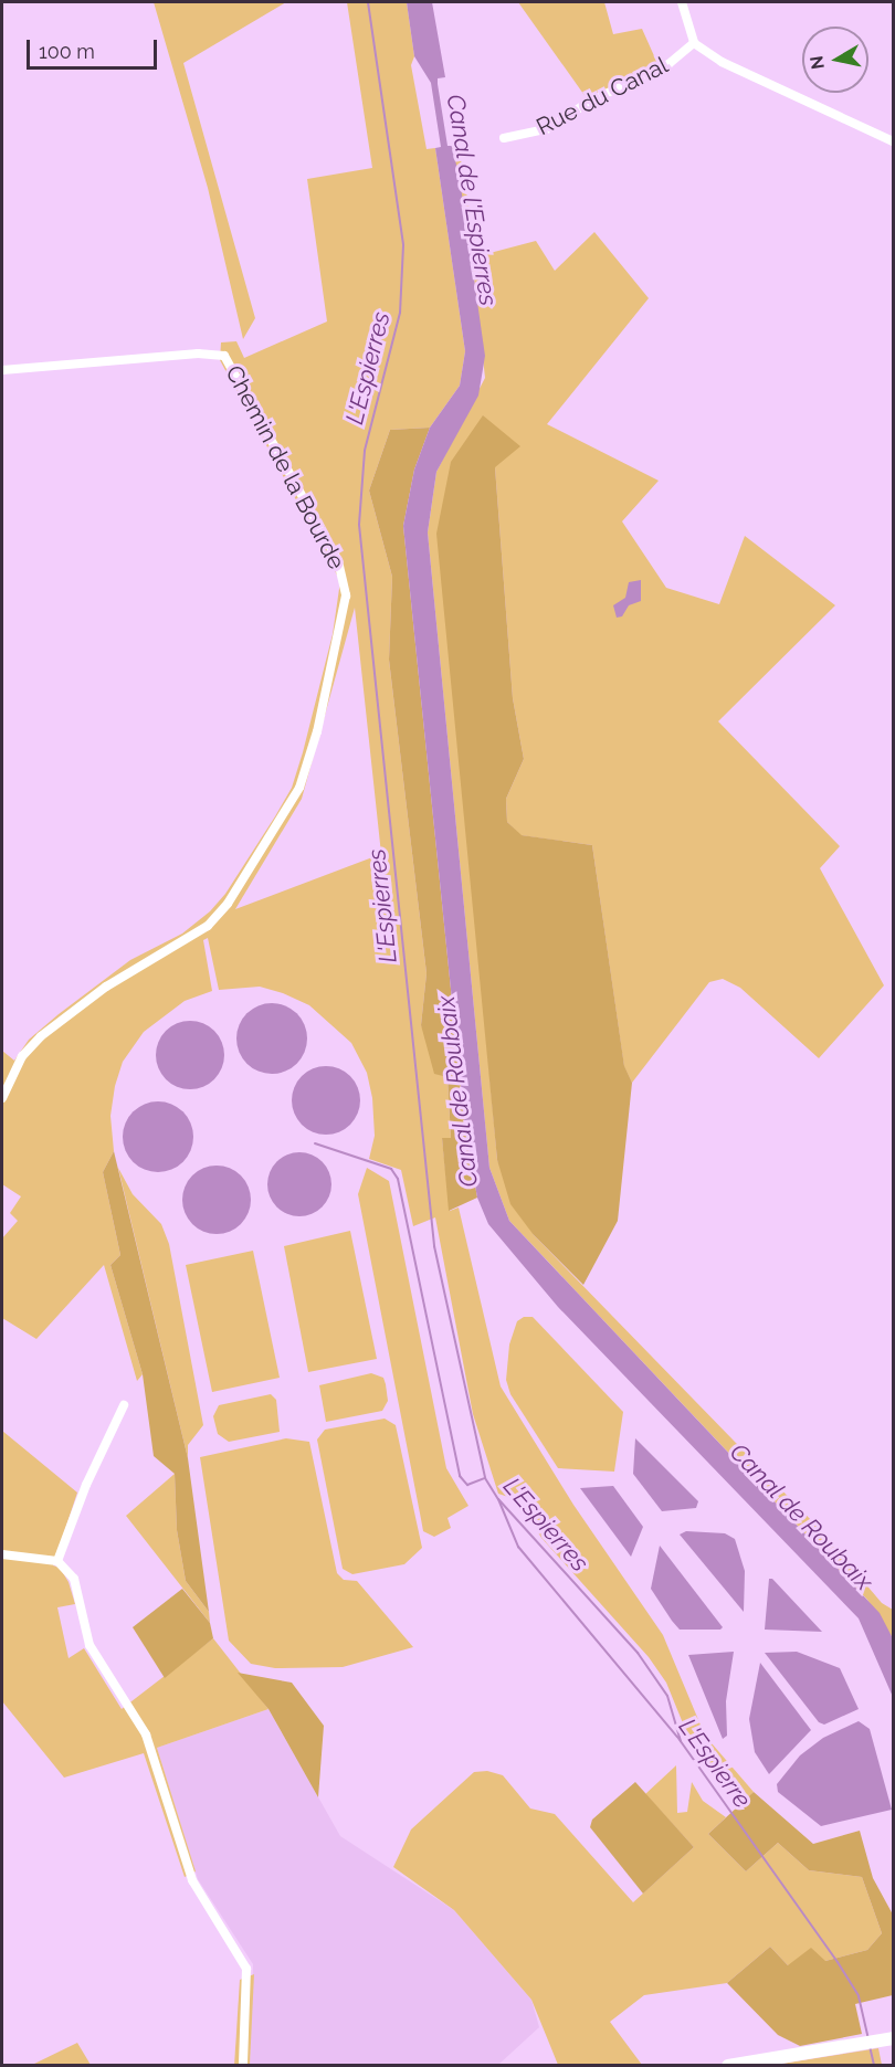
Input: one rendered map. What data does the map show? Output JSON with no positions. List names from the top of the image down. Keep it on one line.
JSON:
{"streets":{"street":["Rue du Canal","Chemin de la Bourde"]},"water":["Canal de l'Espierres","L'Espierres","Canal de Roubaix","L'Espierre"],"scale_bar":"100 m","north":"left"}
